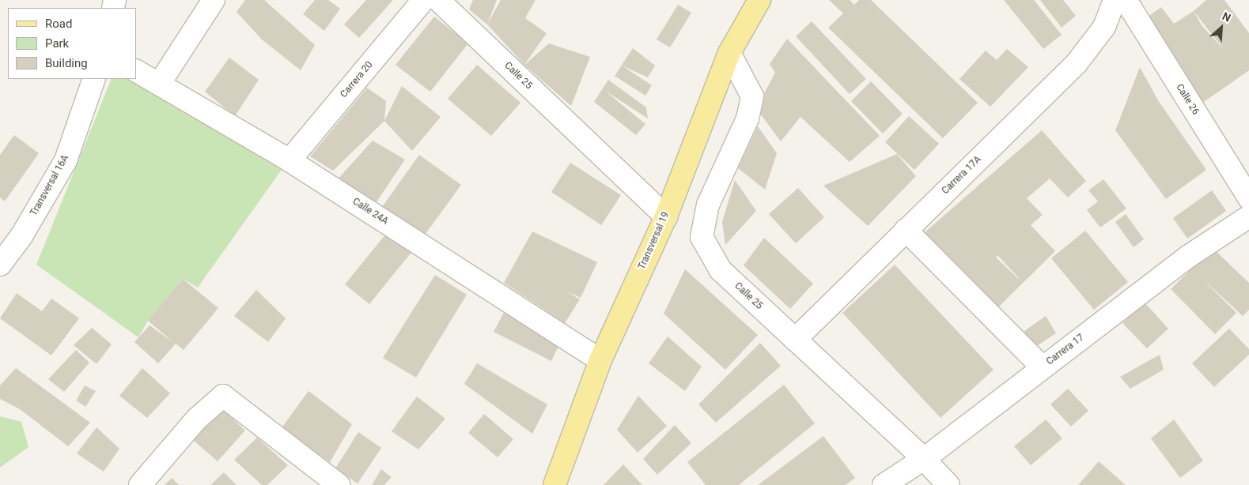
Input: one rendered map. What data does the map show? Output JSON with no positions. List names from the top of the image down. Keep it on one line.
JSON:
{"streets":{"main road":["Transversal 19"],"street":["Calle 25","Carrera 20","Calle 26","Carrera 17A","Transversal 16A","Calle 24A","Carrera 17"]},"crossings":[["Calle 25","Carrera 17A"],["Calle 25","Transversal 19"],["Calle 25","Carrera 17"],["Carrera 20","Calle 24A"],["Calle 24A","Transversal 19"]],"legend":["Road","Park","Building"],"north":"top right"}
